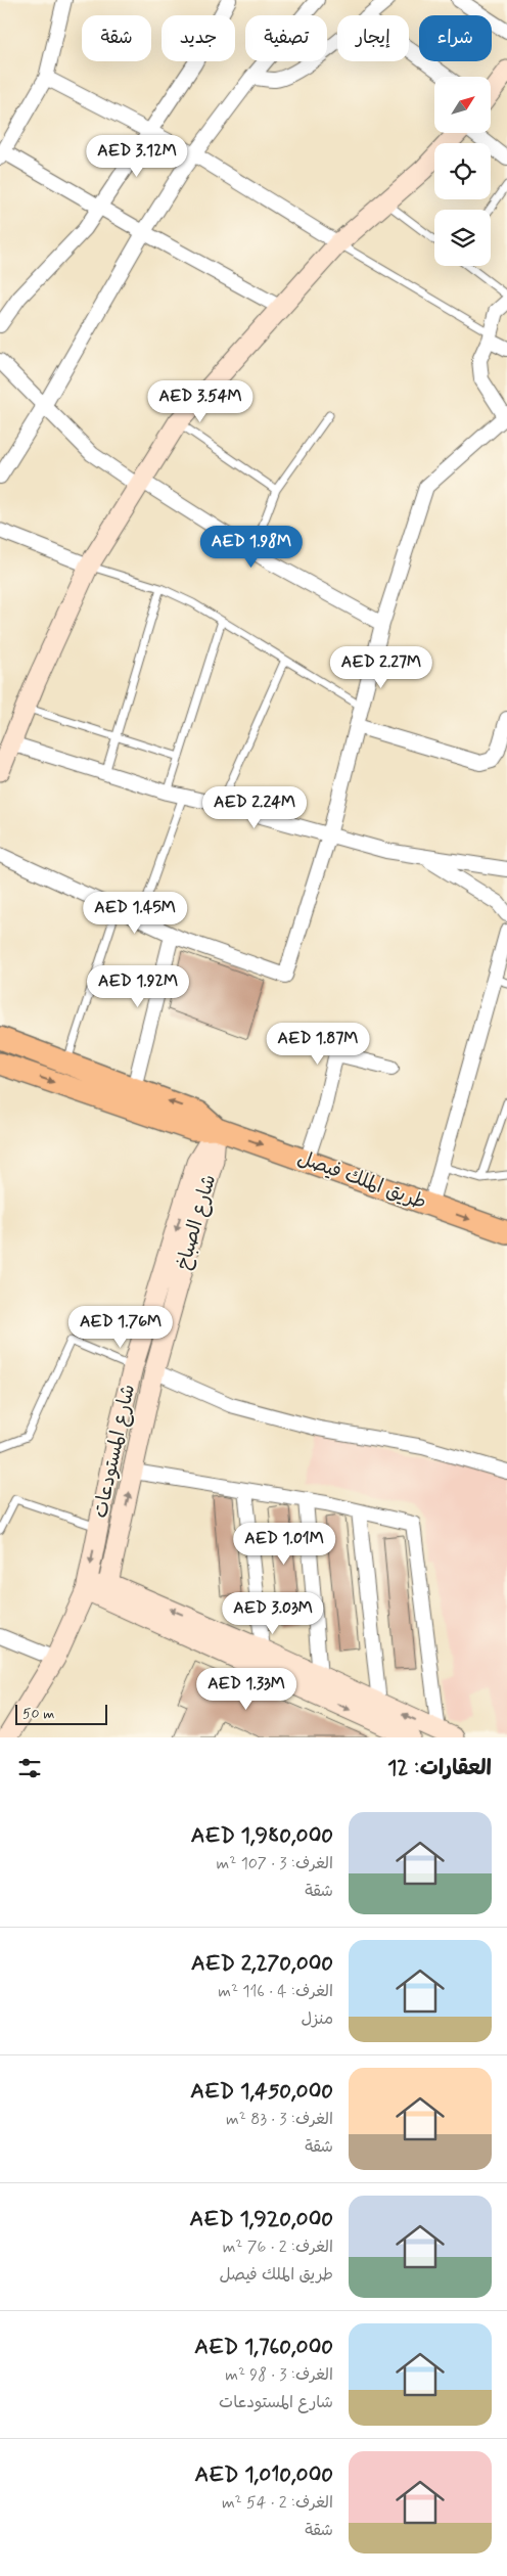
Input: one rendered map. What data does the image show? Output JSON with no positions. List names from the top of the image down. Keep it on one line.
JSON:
{"streets":{"main road":["طريق الملك فيصل"],"street":["شارع الصباخ","شارع المستودعات"]},"crossings":[["طريق الملك فيصل","شارع الصباخ"],["طريق الملك فيصل","شارع المستودعات"],["شارع الصباخ","شارع المستودعات"]],"one_way":["شارع المستودعات"],"scale_bar":"50 m","north":"top right","page":{"chip":["شراء","إيجار","تصفية","جديد","شقة"],"price":["AED 3.12M","AED 3.54M","AED 1.98M","AED 2.27M","AED 2.24M","AED 1.45M","AED 1.92M","AED 1.87M","AED 1.76M","AED 1.01M","AED 3.03M","AED 1.33M"],"scale":"50 m","heading":"العقارات: 12","list":[{"name":"AED 1,980,000","note":"الغرف: 3 · 107 m² · شقة"},{"name":"AED 2,270,000","note":"الغرف: 4 · 116 m² · منزل"},{"name":"AED 1,450,000","note":"الغرف: 3 · 83 m² · شقة"},{"name":"AED 1,920,000","note":"الغرف: 2 · 76 m² · طريق الملك فيصل"},{"name":"AED 1,760,000","note":"الغرف: 3 · 98 m² · شارع المستودعات"},{"name":"AED 1,010,000","note":"الغرف: 2 · 54 m² · شقة"}]}}
